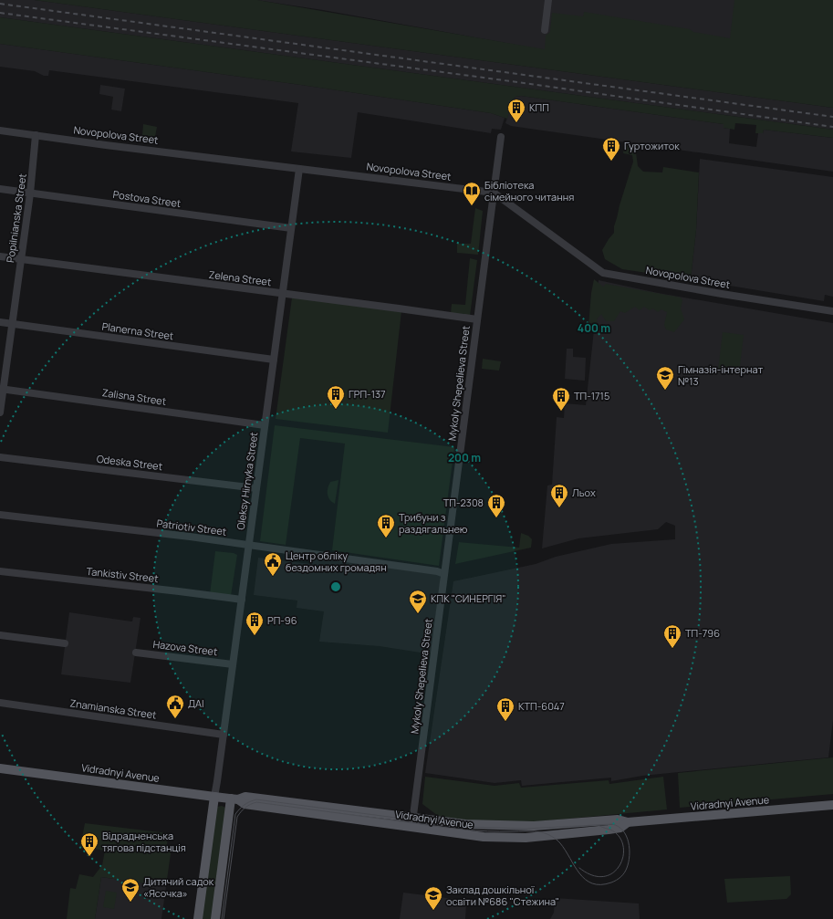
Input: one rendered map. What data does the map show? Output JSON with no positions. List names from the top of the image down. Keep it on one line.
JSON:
{"streets":{"main road":["Vidradnyi Avenue"],"street":["Novopolova Street","Postova Street","Popilnianska Street","Zelena Street","Planerna Street","Mykoly Shepelieva Street","Zalisna Street","Odeska Street","Oleksy Hirnyka Street","Patriotiv Street","Tankistiv Street","Hazova Street","Znamianska Street"]},"crossings":[["Novopolova Street","Popilnianska Street"],["Novopolova Street","Mykoly Shepelieva Street"],["Novopolova Street","Oleksy Hirnyka Street"],["Postova Street","Popilnianska Street"],["Postova Street","Oleksy Hirnyka Street"],["Popilnianska Street","Zelena Street"],["Popilnianska Street","Planerna Street"],["Popilnianska Street","Zalisna Street"],["Zelena Street","Mykoly Shepelieva Street"],["Zelena Street","Oleksy Hirnyka Street"],["Planerna Street","Oleksy Hirnyka Street"],["Mykoly Shepelieva Street","Patriotiv Street"],["Mykoly Shepelieva Street","Vidradnyi Avenue"],["Zalisna Street","Oleksy Hirnyka Street"],["Odeska Street","Oleksy Hirnyka Street"],["Oleksy Hirnyka Street","Patriotiv Street"],["Oleksy Hirnyka Street","Tankistiv Street"],["Oleksy Hirnyka Street","Hazova Street"],["Oleksy Hirnyka Street","Znamianska Street"],["Oleksy Hirnyka Street","Vidradnyi Avenue"]],"places":{"building":["КПП","Гуртожиток","ГРП-137","ТП-1715","Льох","ТП-2308","Трибуни з раздягальнею","РП-96","ТП-796","КТП-6047","Відрадненська тягова підстанція"],"library":["Бібліотека сімейного читання"],"school or university":["Гімназія-інтернат №13","КПК \"СИНЕРГІЯ\"","Дитячий садок «Ясочка»","Заклад дошкільної освіти №686 \"Стежина\""],"public building":["Центр обліку бездомних громадян","ДАІ"]},"rings":["400 m","200 m"]}
